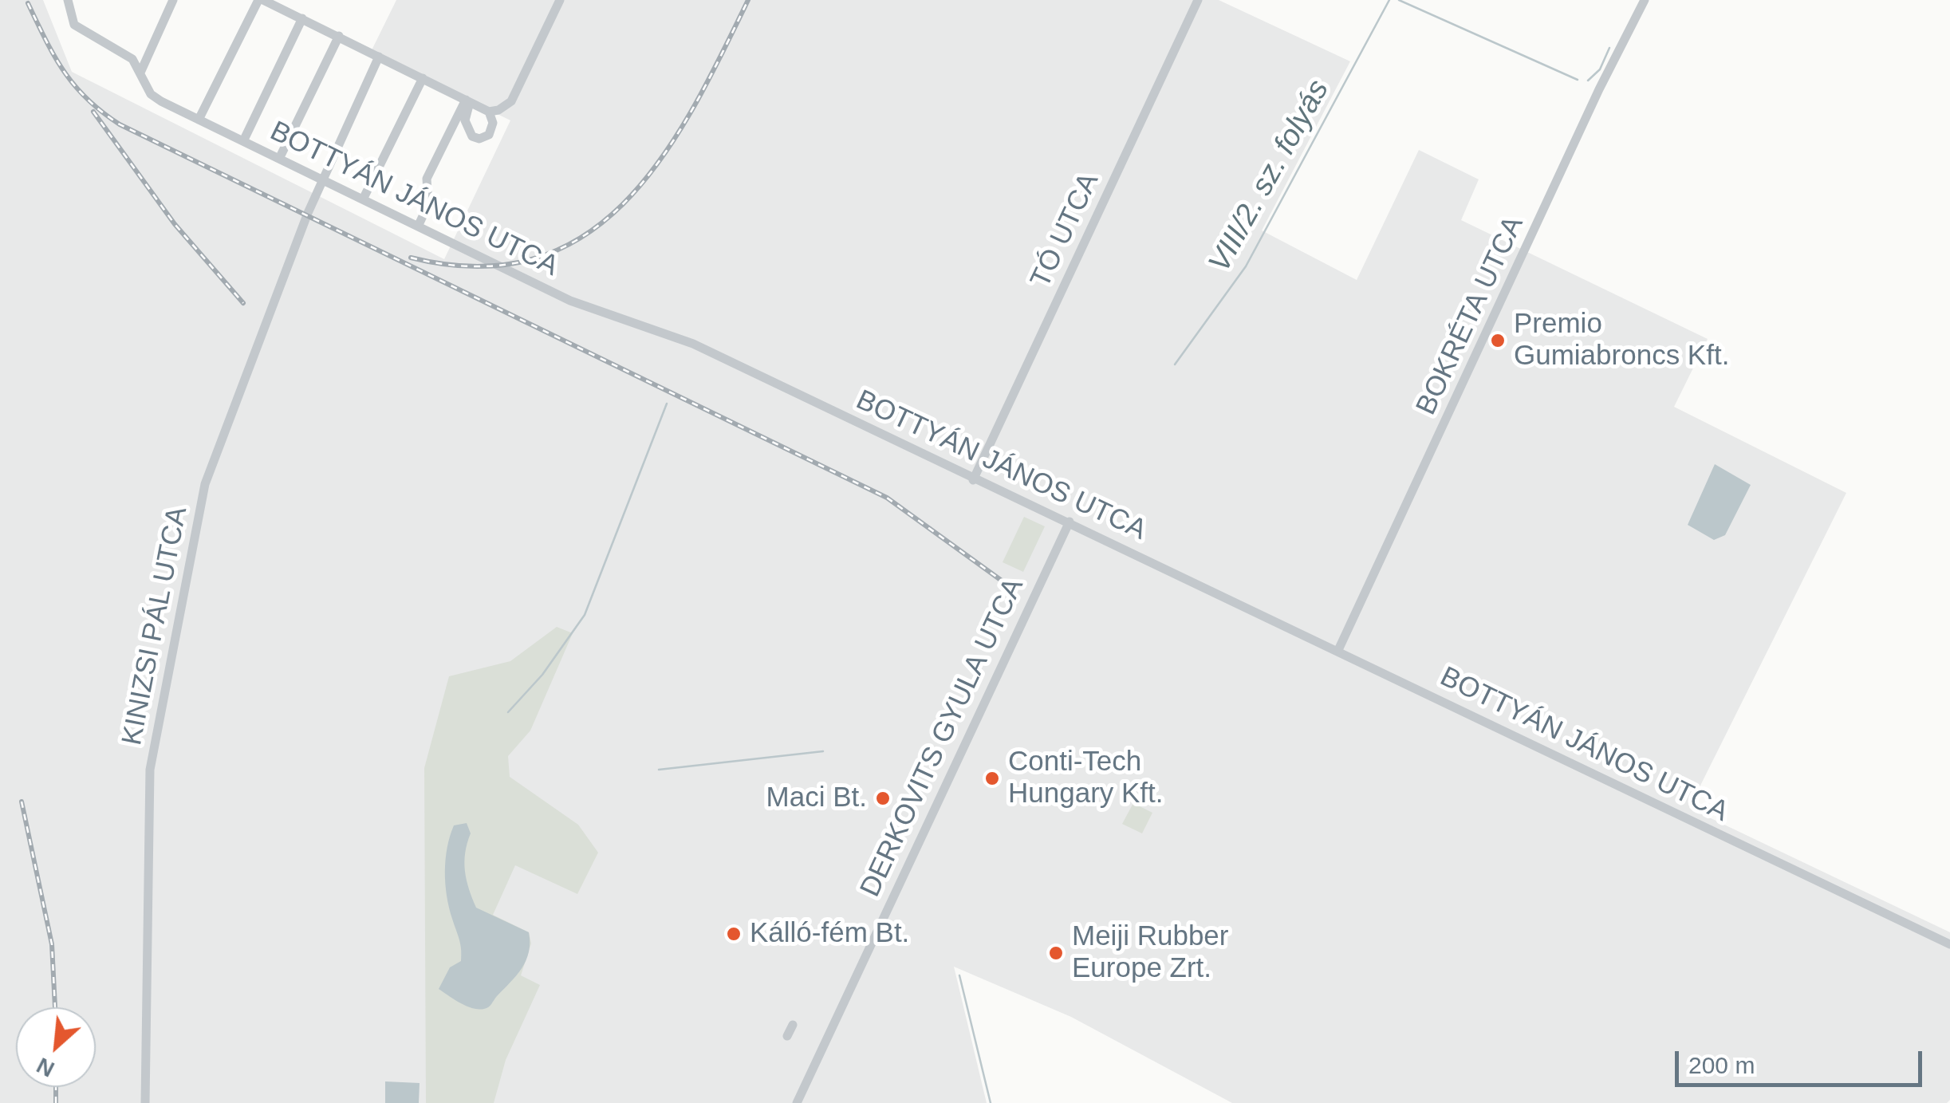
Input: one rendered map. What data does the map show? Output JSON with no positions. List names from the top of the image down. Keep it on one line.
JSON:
{"streets":{"street":["BOTTYÁN JÁNOS UTCA","TÓ UTCA","BOKRÉTA UTCA","KINIZSI PÁL UTCA","DERKOVITS GYULA UTCA"]},"crossings":[["BOTTYÁN JÁNOS UTCA","TÓ UTCA"],["BOTTYÁN JÁNOS UTCA","BOKRÉTA UTCA"],["BOTTYÁN JÁNOS UTCA","KINIZSI PÁL UTCA"],["BOTTYÁN JÁNOS UTCA","DERKOVITS GYULA UTCA"]],"water":["VIII/2. sz. folyás"],"places":["Premio Gumiabroncs Kft.","Conti-Tech Hungary Kft.","Maci Bt.","Kálló-fém Bt.","Meiji Rubber Europe Zrt."],"scale_bar":"200 m","north":"bottom left"}
